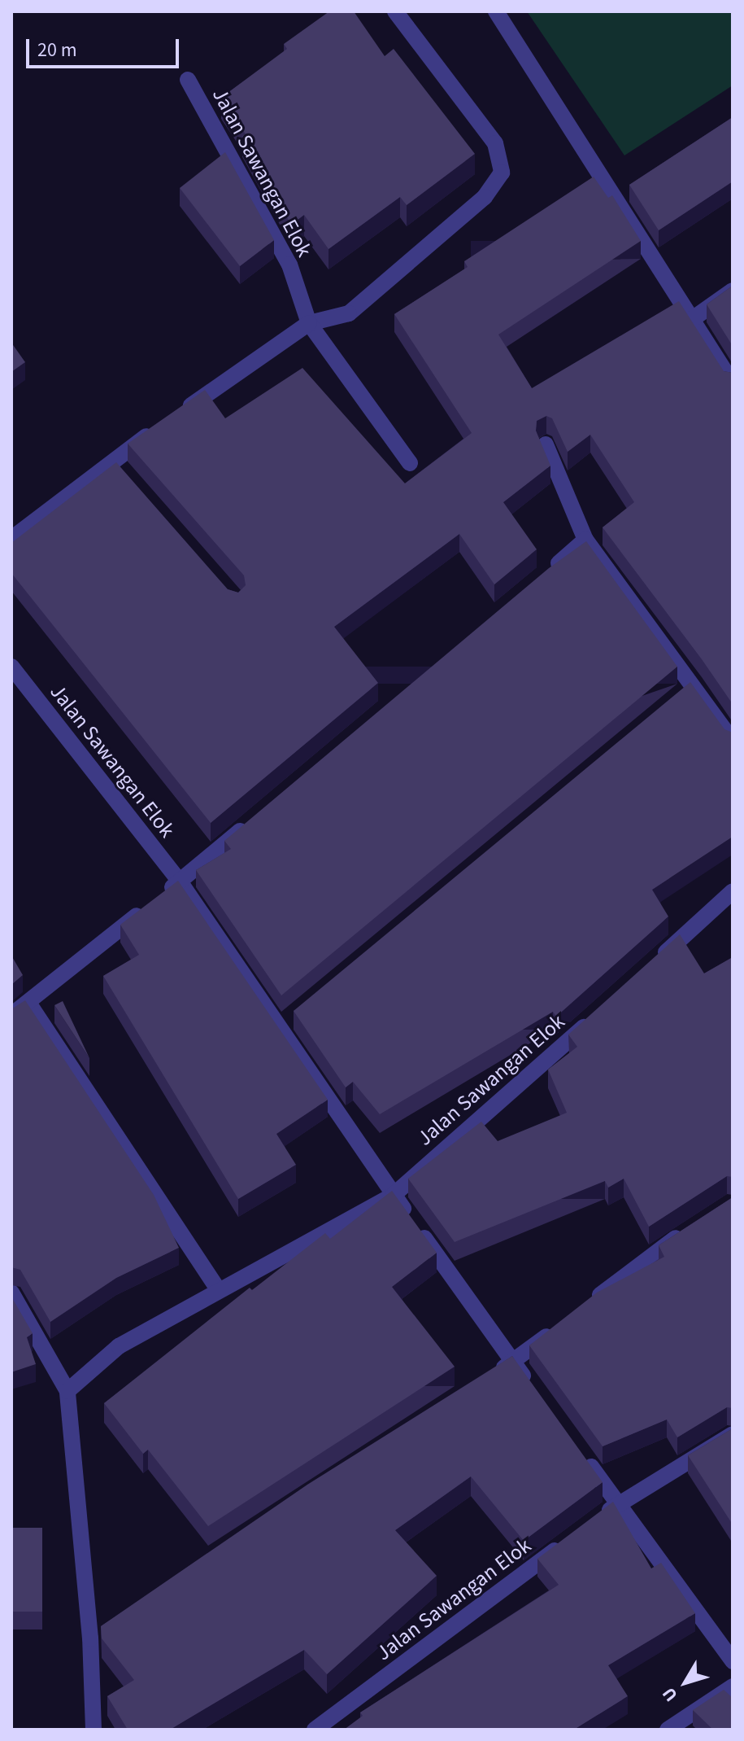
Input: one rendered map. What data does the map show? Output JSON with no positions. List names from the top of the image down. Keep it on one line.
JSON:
{"streets":{"street":["Jalan Sawangan Elok"]},"scale_bar":"20 m","north":"bottom left"}
